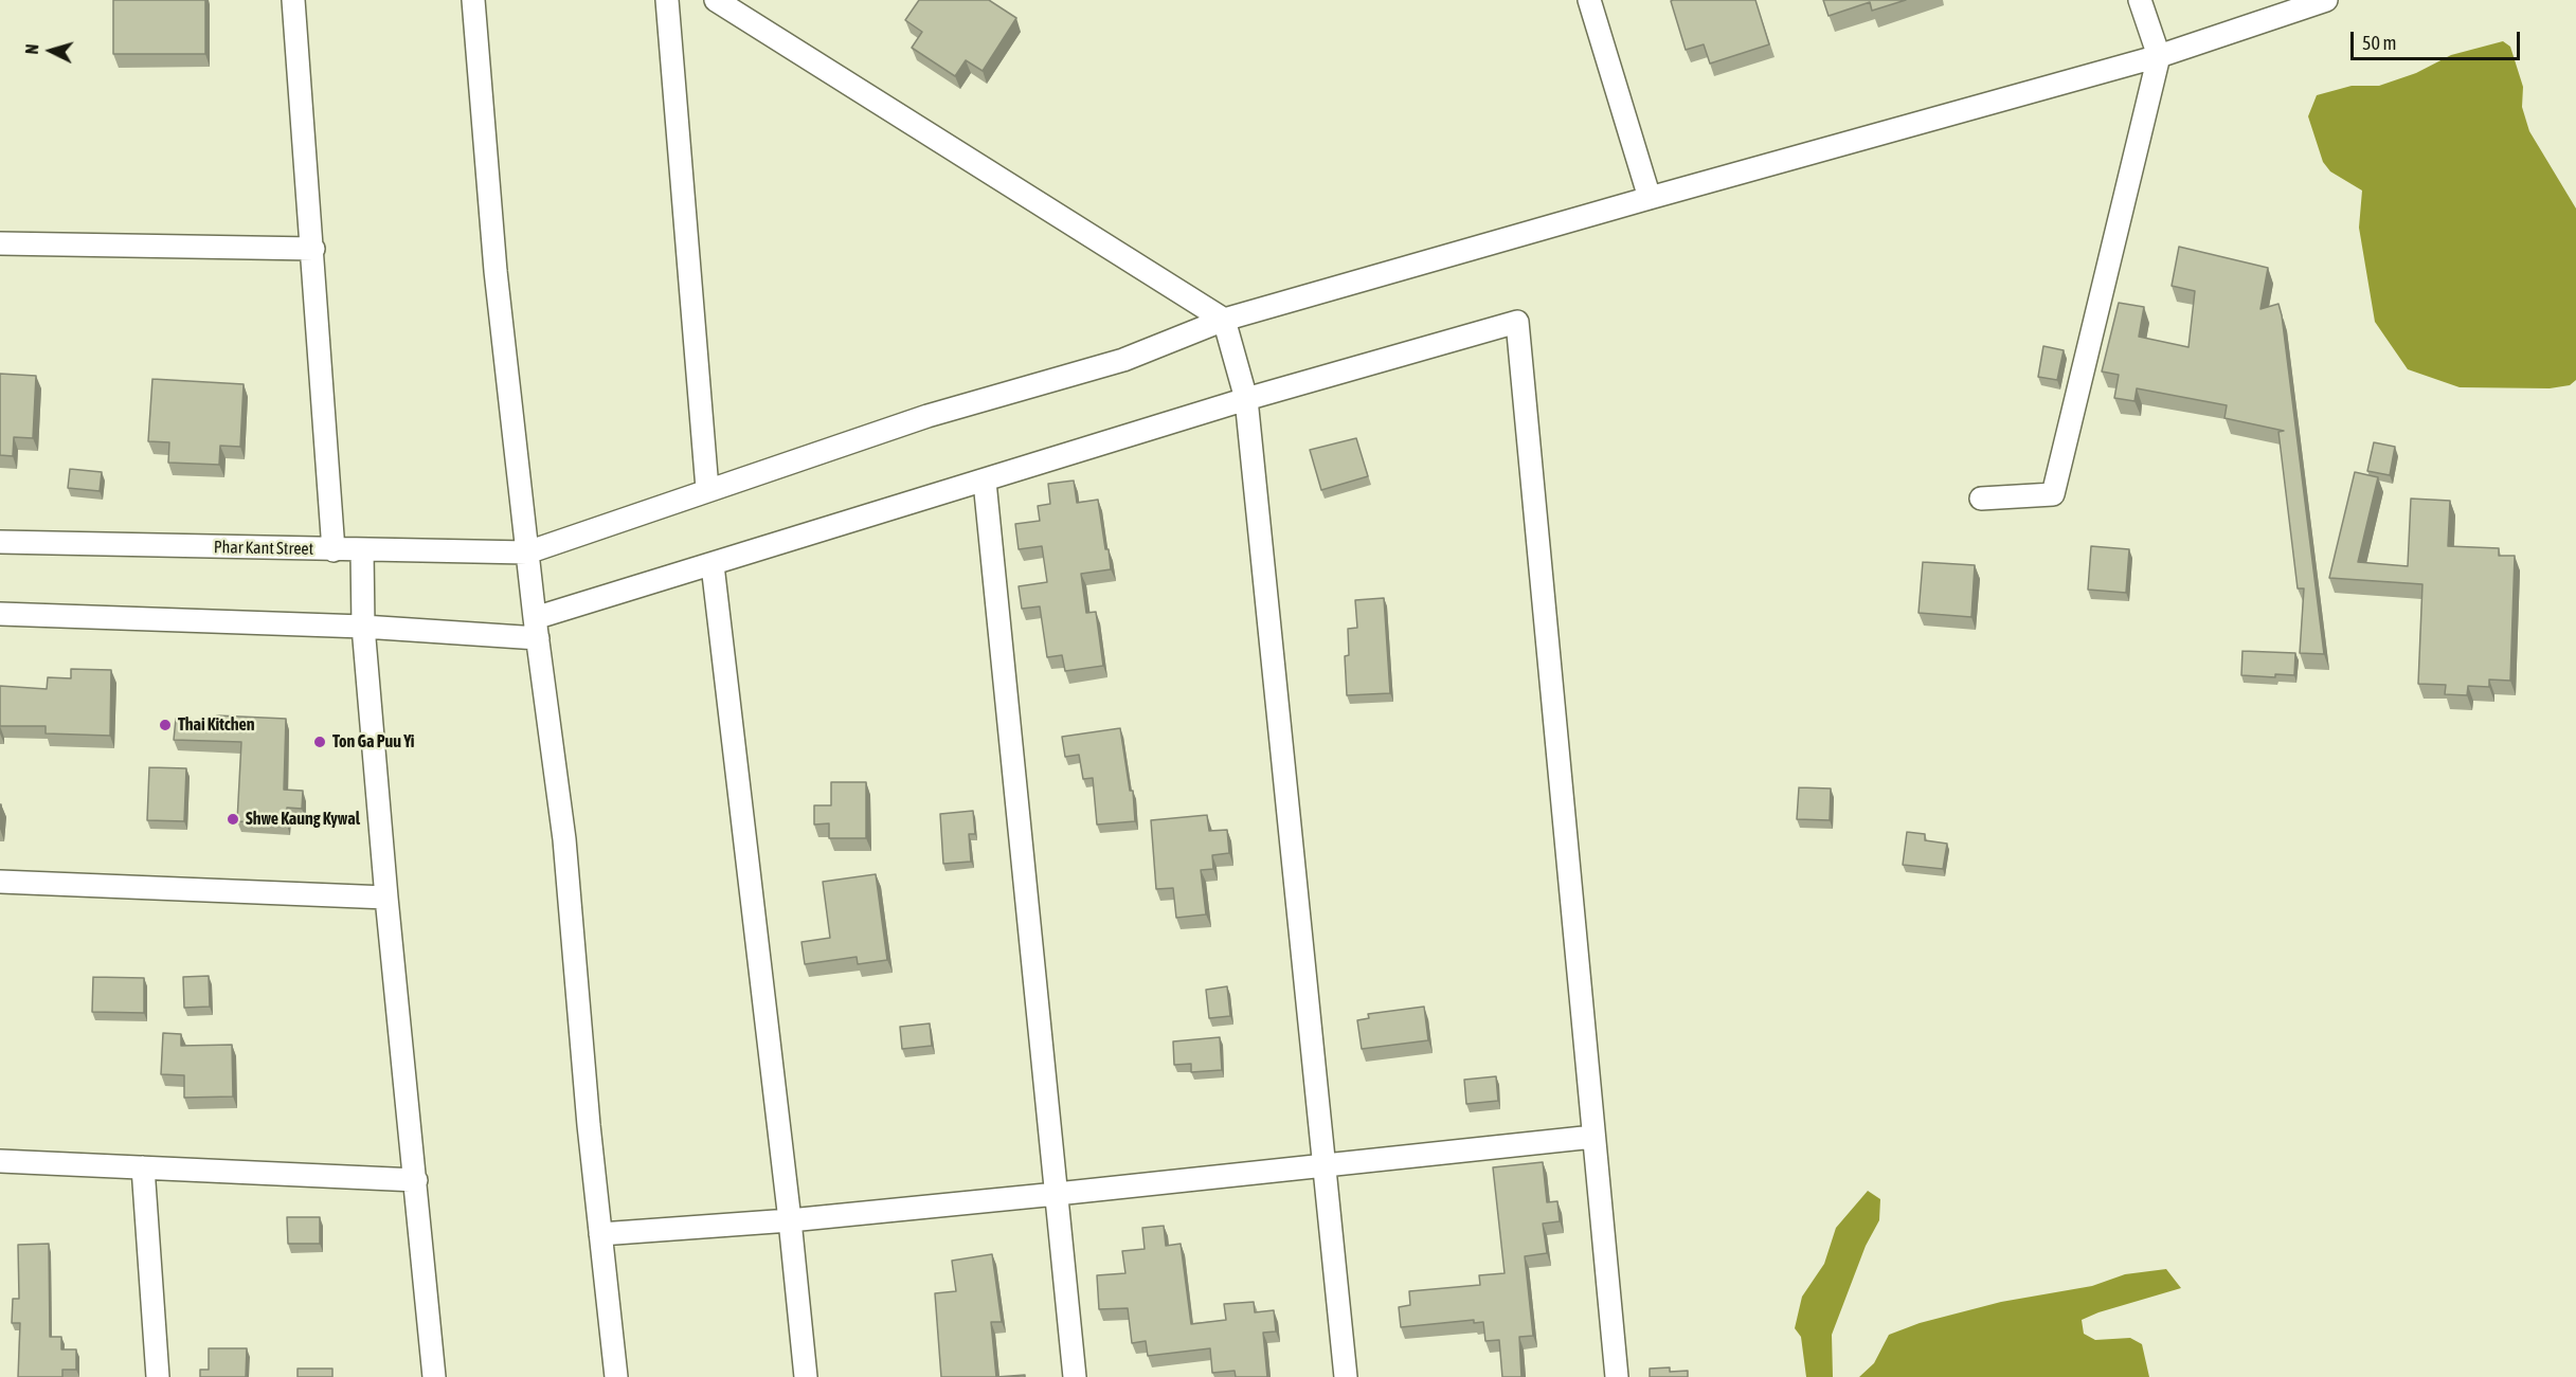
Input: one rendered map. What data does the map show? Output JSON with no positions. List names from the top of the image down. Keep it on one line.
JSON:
{"streets":{"street":["Phar Kant Street"]},"places":["Thai Kitchen","Ton Ga Puu Yi","Shwe Kaung Kywal"],"scale_bar":"50 m","north":"left"}
